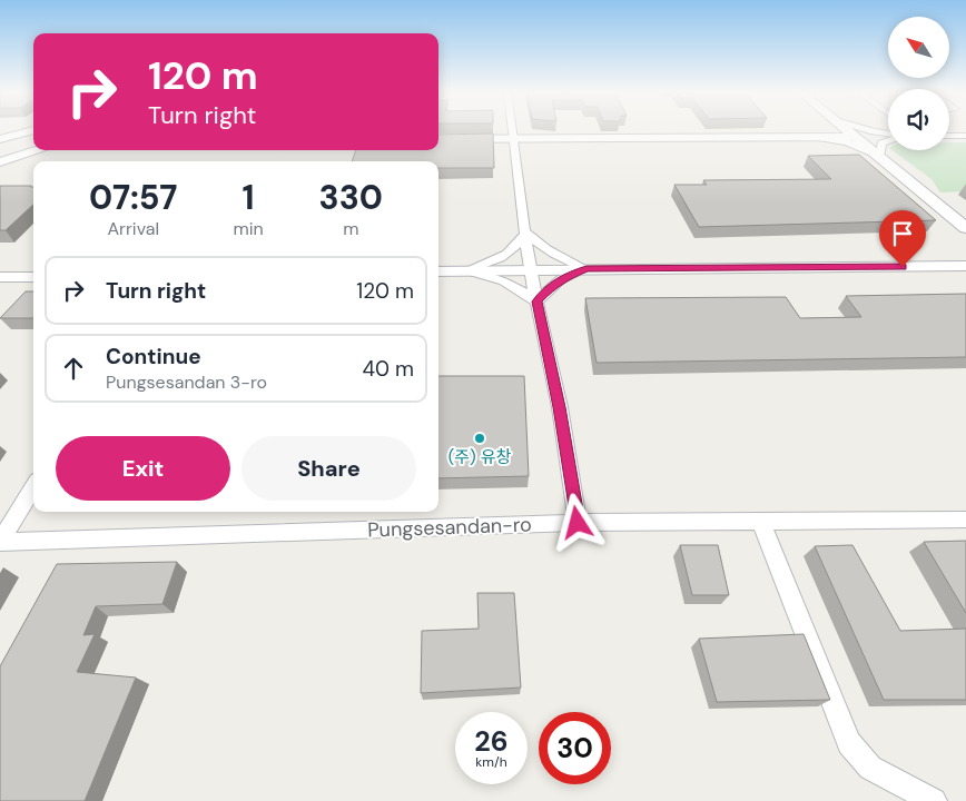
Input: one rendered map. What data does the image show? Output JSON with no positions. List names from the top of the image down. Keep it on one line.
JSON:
{"streets":{"street":["Pungsesandan-ro"]},"places":["(주) 유창"],"north":"top left","page":{"turn":["120 m","Turn right"],"eta":["07:57","Arrival","1","min","330","m"],"list":[{"name":"Turn right","value":"120 m"},{"name":"Continue","note":"Pungsesandan 3-ro","value":"40 m"}],"buttons":["Exit","Share"],"speed":"26 km/h","limit":"30"}}
